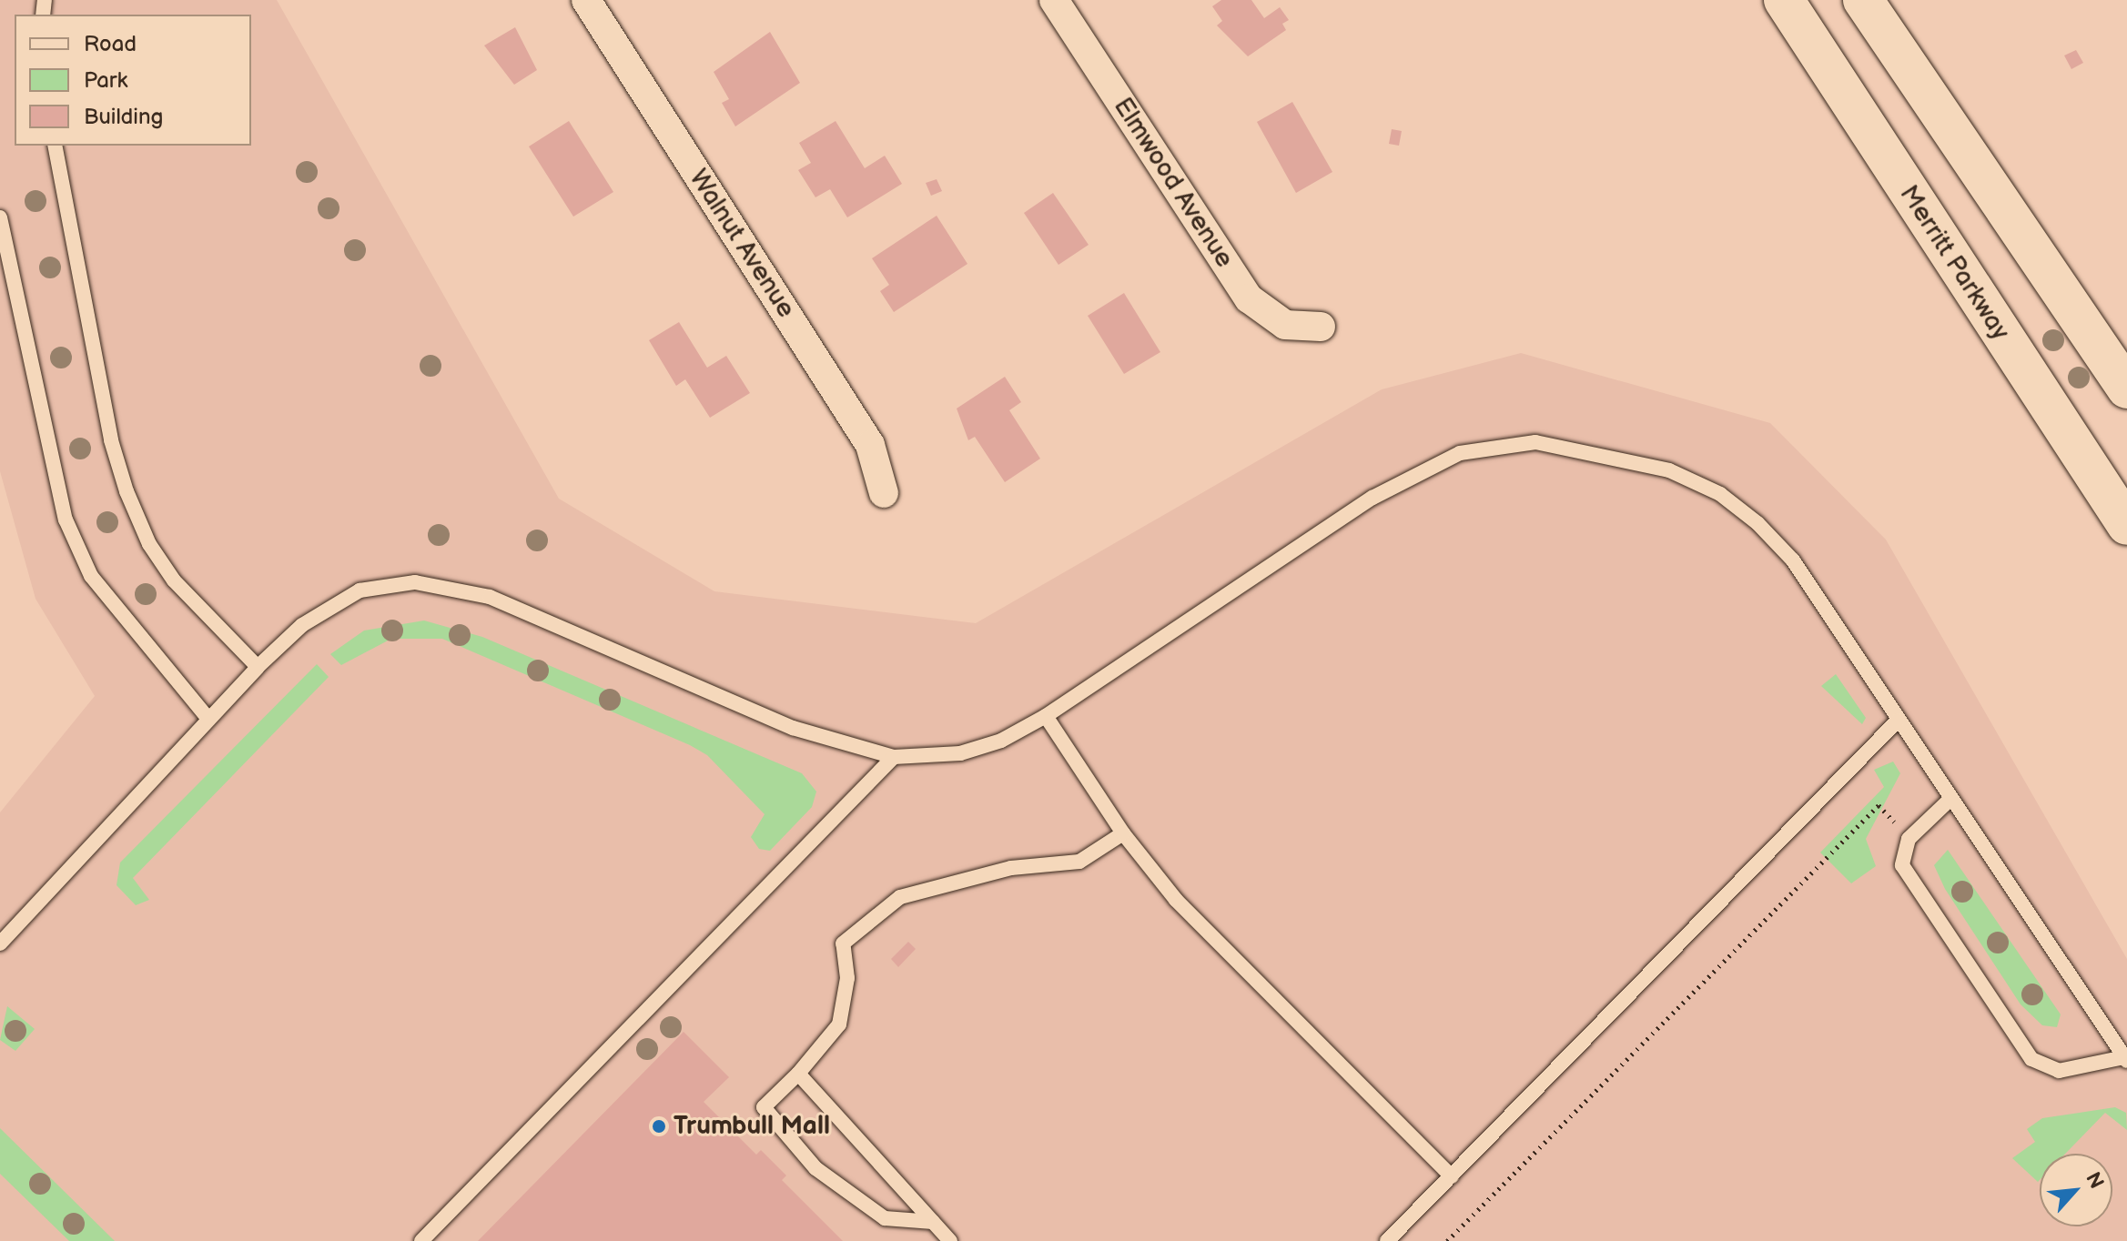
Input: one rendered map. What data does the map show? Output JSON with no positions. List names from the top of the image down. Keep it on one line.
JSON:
{"streets":{"highway":["Merritt Parkway"],"street":["Elmwood Avenue","Walnut Avenue"]},"places":["Trumbull Mall"],"legend":["Road","Park","Building"],"north":"top right"}
